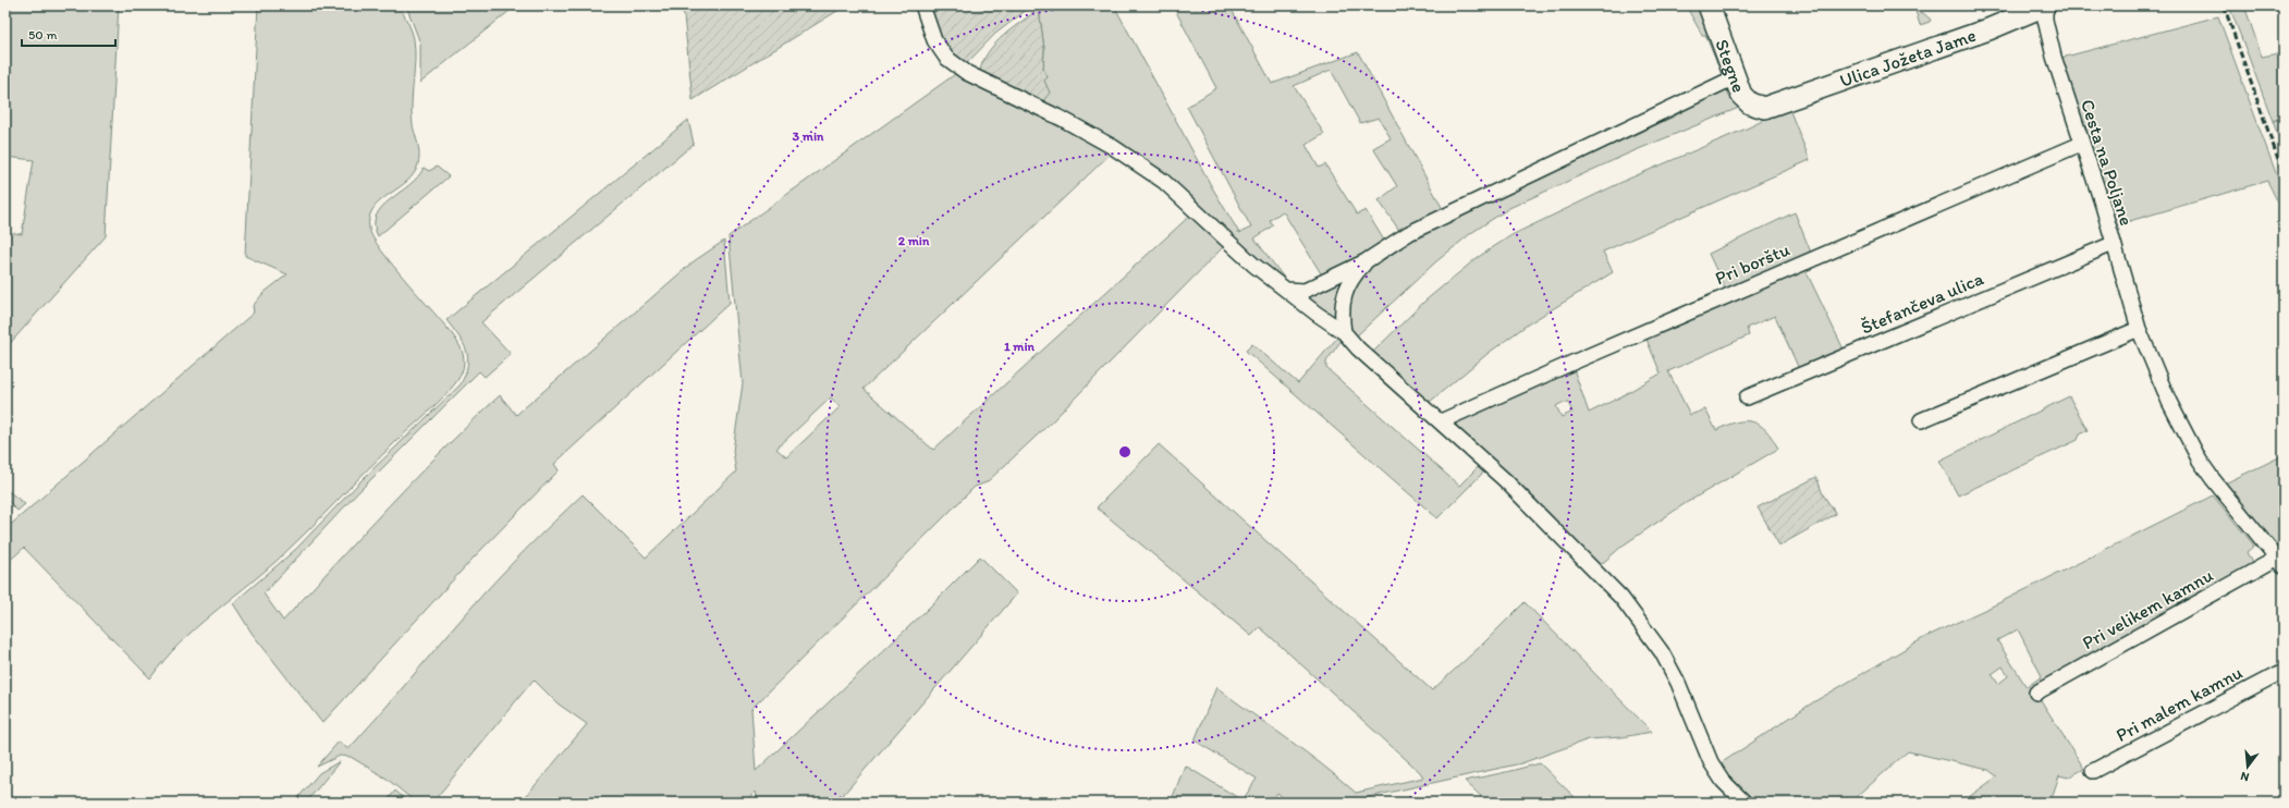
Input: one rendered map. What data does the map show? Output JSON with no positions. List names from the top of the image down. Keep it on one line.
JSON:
{"streets":{"street":["Ulica Jožeta Jame","Stegne","Cesta na Poljane","Pri borštu","Štefančeva ulica","Pri velikem kamnu","Pri malem kamnu"]},"crossings":[["Ulica Jožeta Jame","Stegne"],["Ulica Jožeta Jame","Cesta na Poljane"],["Cesta na Poljane","Pri borštu"],["Cesta na Poljane","Štefančeva ulica"],["Cesta na Poljane","Pri velikem kamnu"]],"scale_bar":"50 m","north":"bottom","rings":["3 min","2 min","1 min"]}
